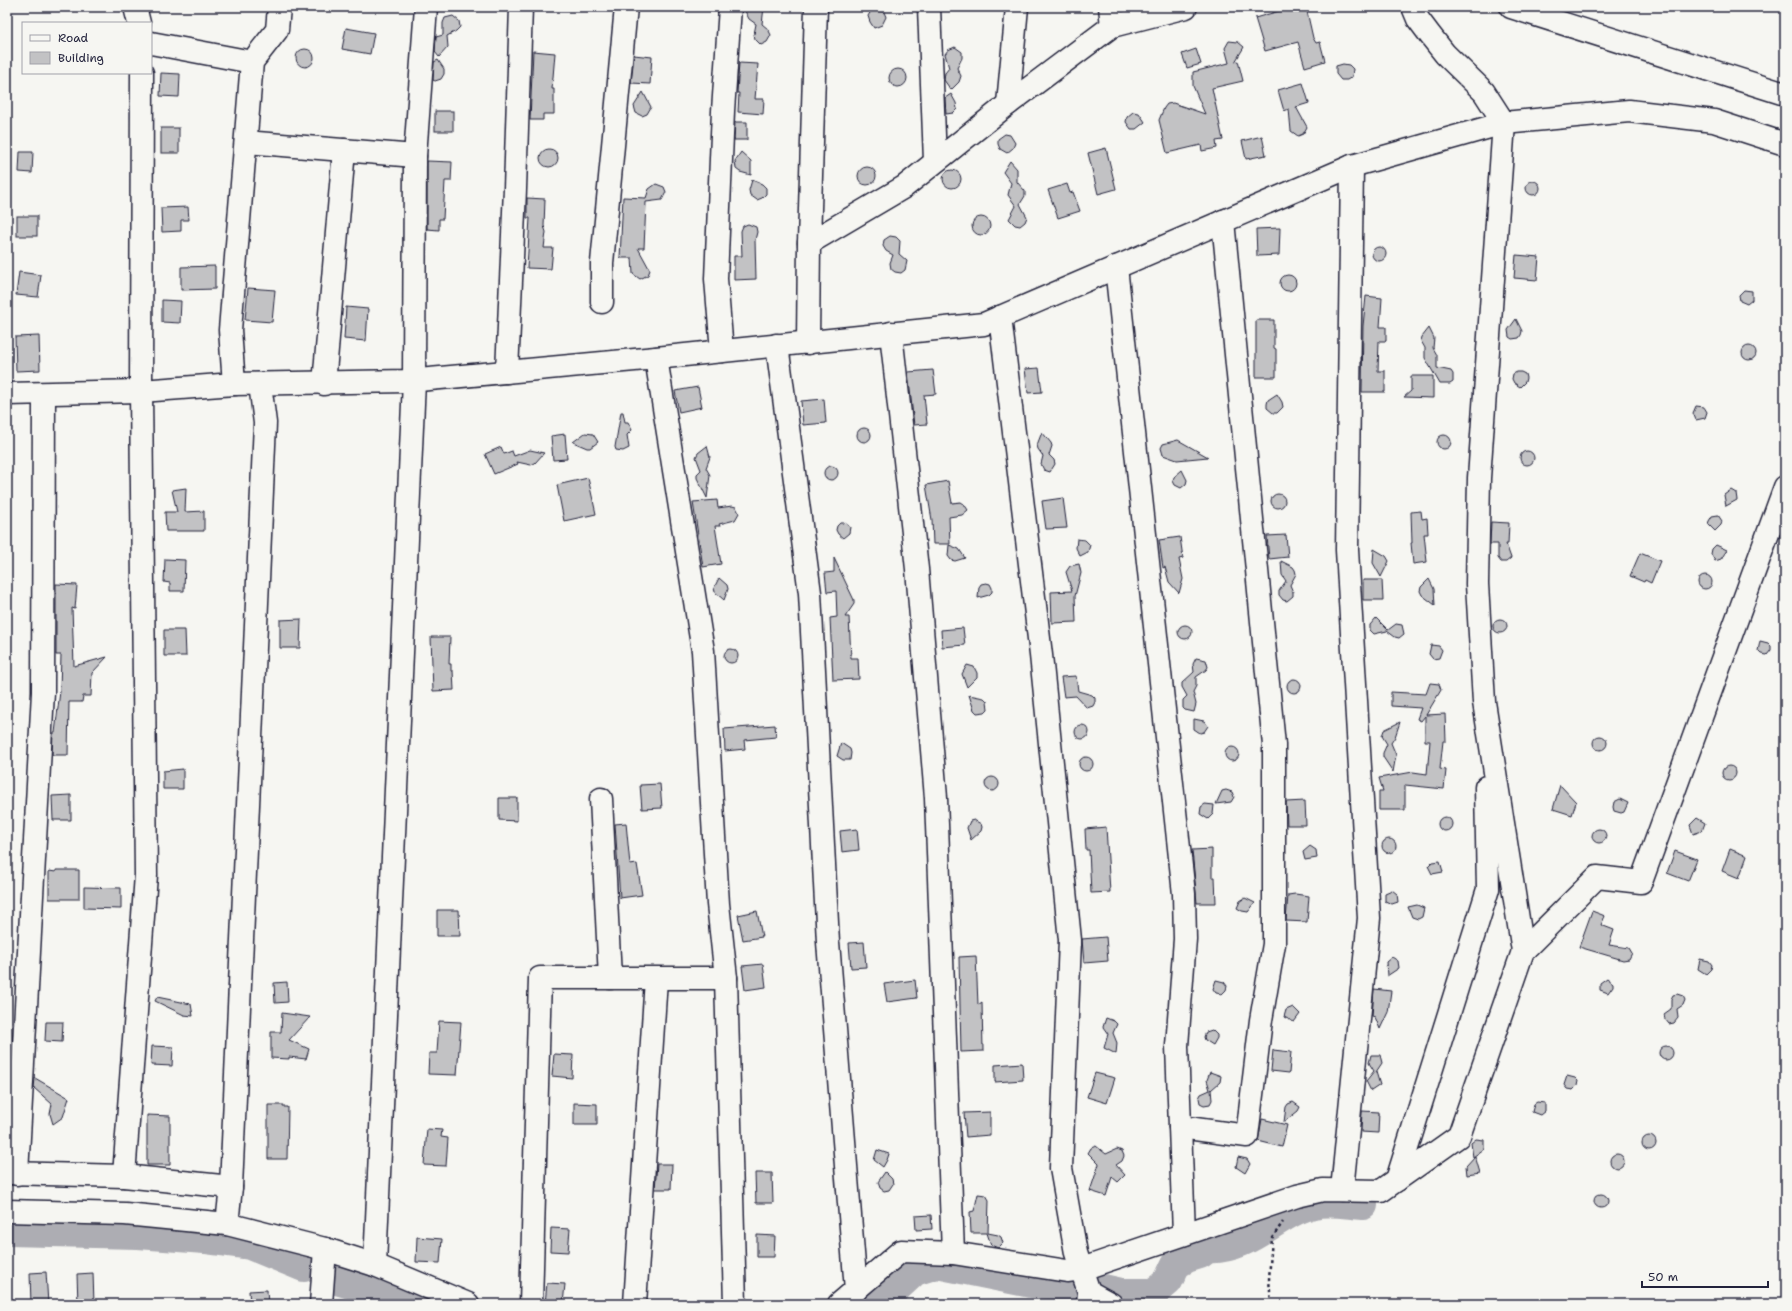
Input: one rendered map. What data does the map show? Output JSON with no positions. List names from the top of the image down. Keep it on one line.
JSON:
{"legend":["Road","Building"],"scale_bar":"50 m"}
